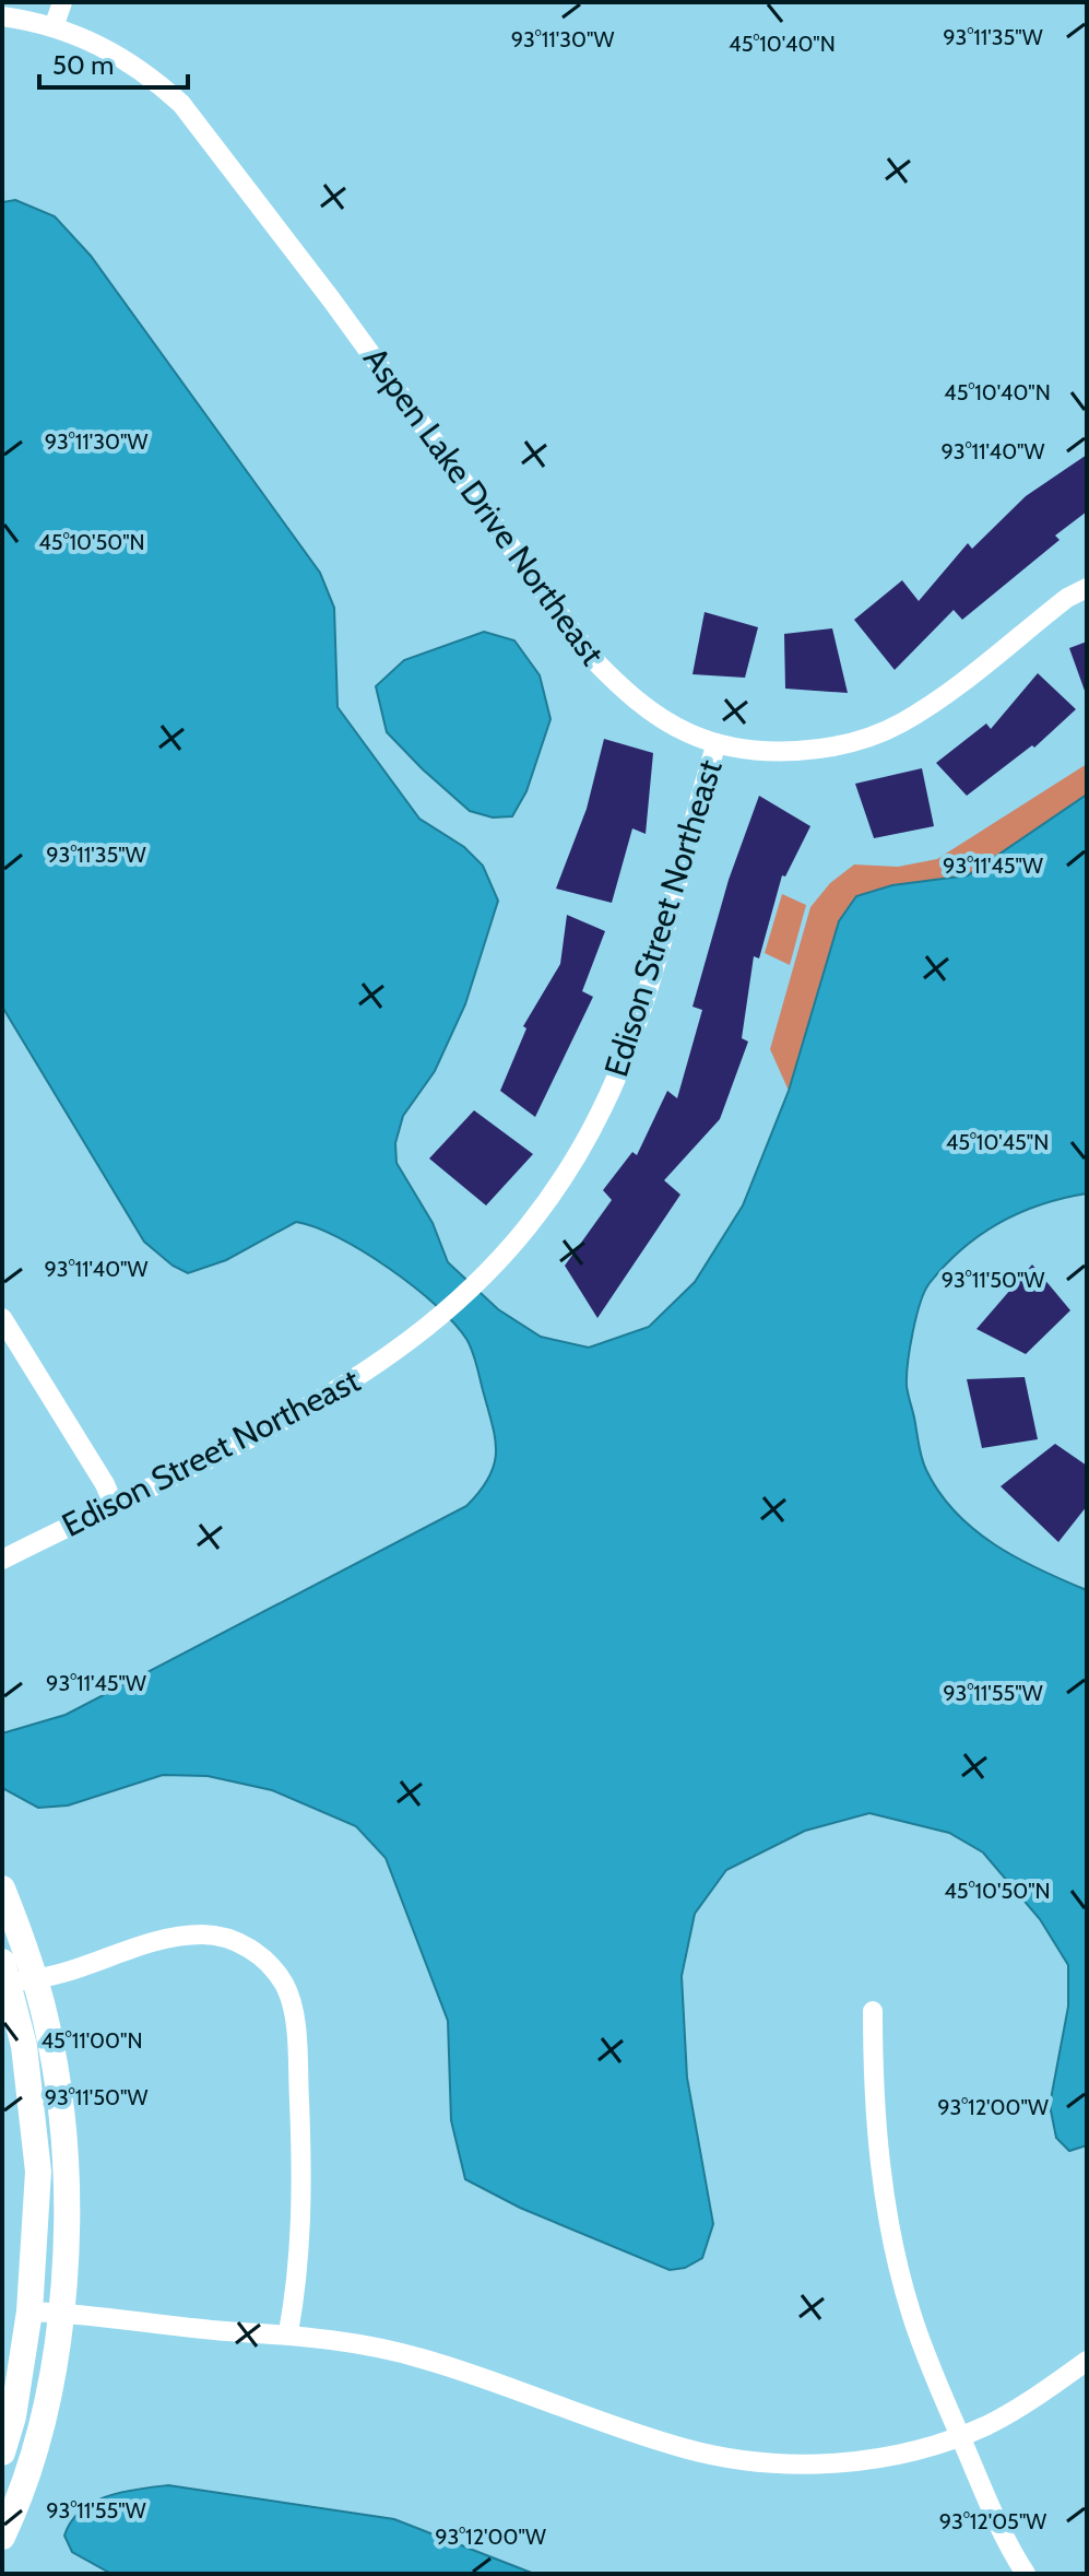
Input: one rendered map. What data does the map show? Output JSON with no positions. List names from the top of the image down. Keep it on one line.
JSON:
{"streets":{"street":["Aspen Lake Drive Northeast","Edison Street Northeast"]},"crossings":[["Aspen Lake Drive Northeast","Edison Street Northeast"]],"scale_bar":"50 m","coordinates":["93°11'35\"W","93°11'30\"W","45°10'40\"N","93°11'40\"W","45°10'50\"N","93°11'45\"W","45°10'45\"N","93°11'50\"W","93°11'55\"W","45°11'00\"N","93°12'00\"W","93°12'05\"W"]}
